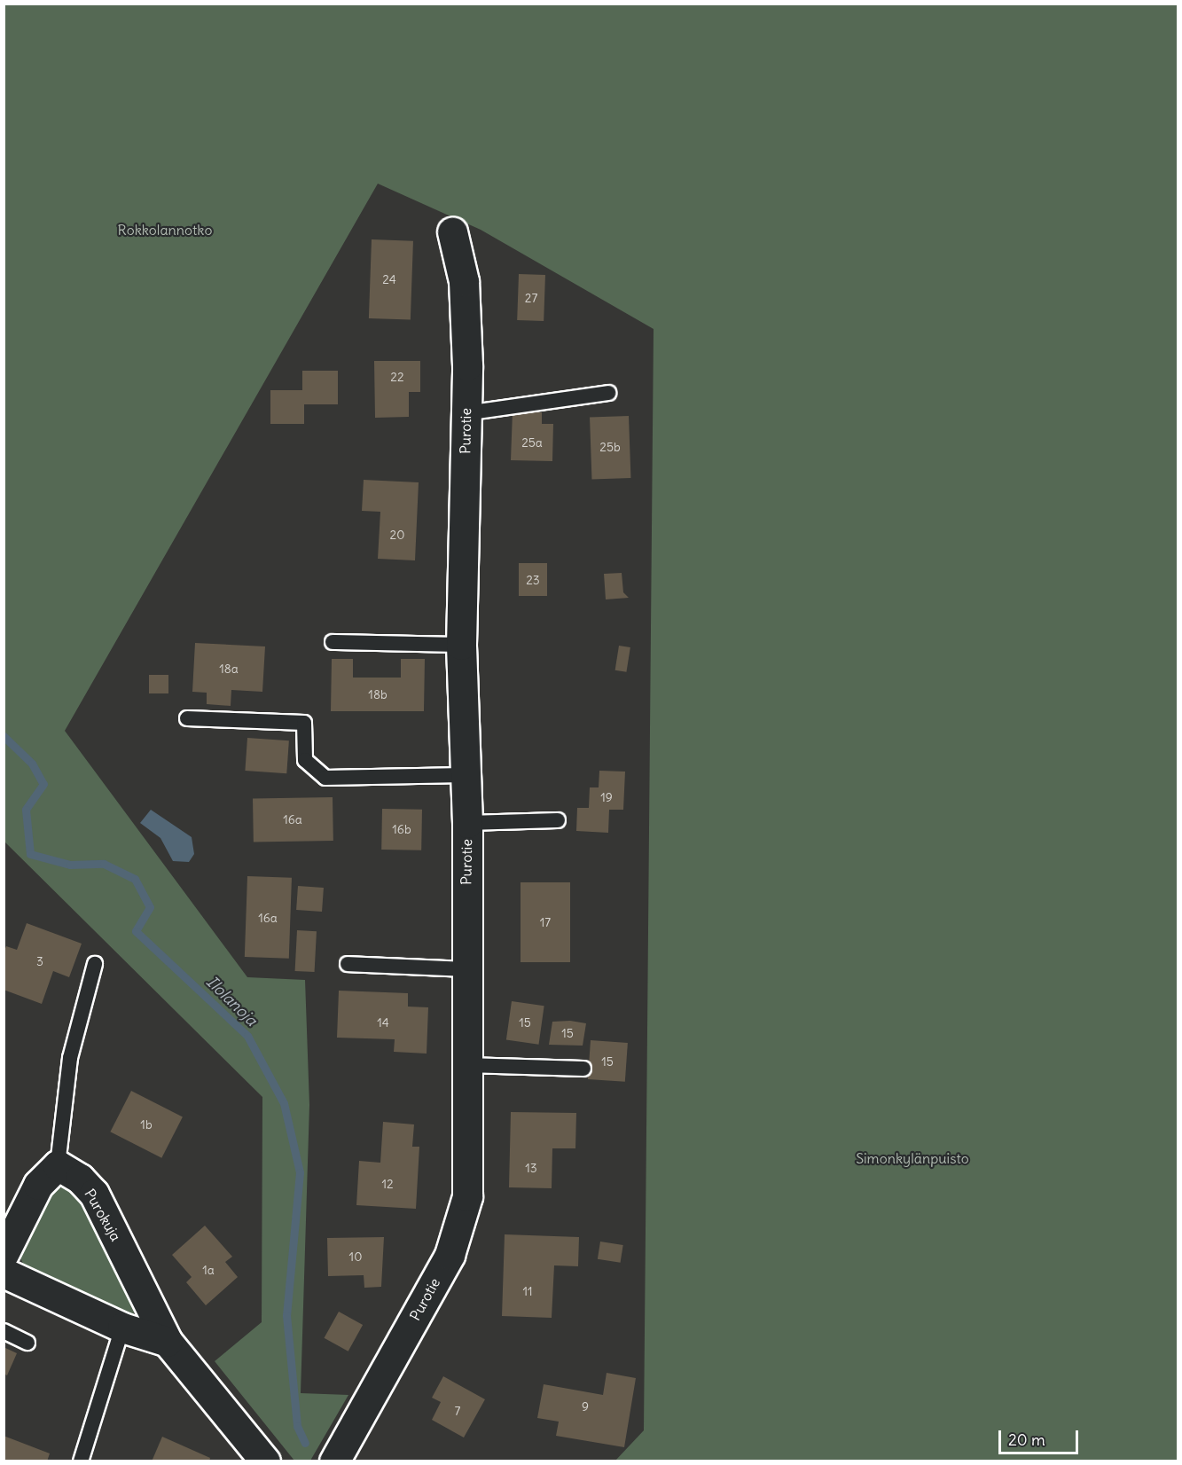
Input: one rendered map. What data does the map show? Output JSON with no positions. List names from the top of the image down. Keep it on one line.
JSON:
{"streets":{"street":["Purotie","Purokuja"]},"water":["Ilolanoja"],"parks":["Rokkolannotko","Simonkylänpuisto"],"house_numbers":["24","27","22","25a","25b","20","23","18a","18b","19","16a","16b","16a","17","3","14","15","15","15","1b","13","12","10","1a","11","9","7"],"scale_bar":"20 m"}
